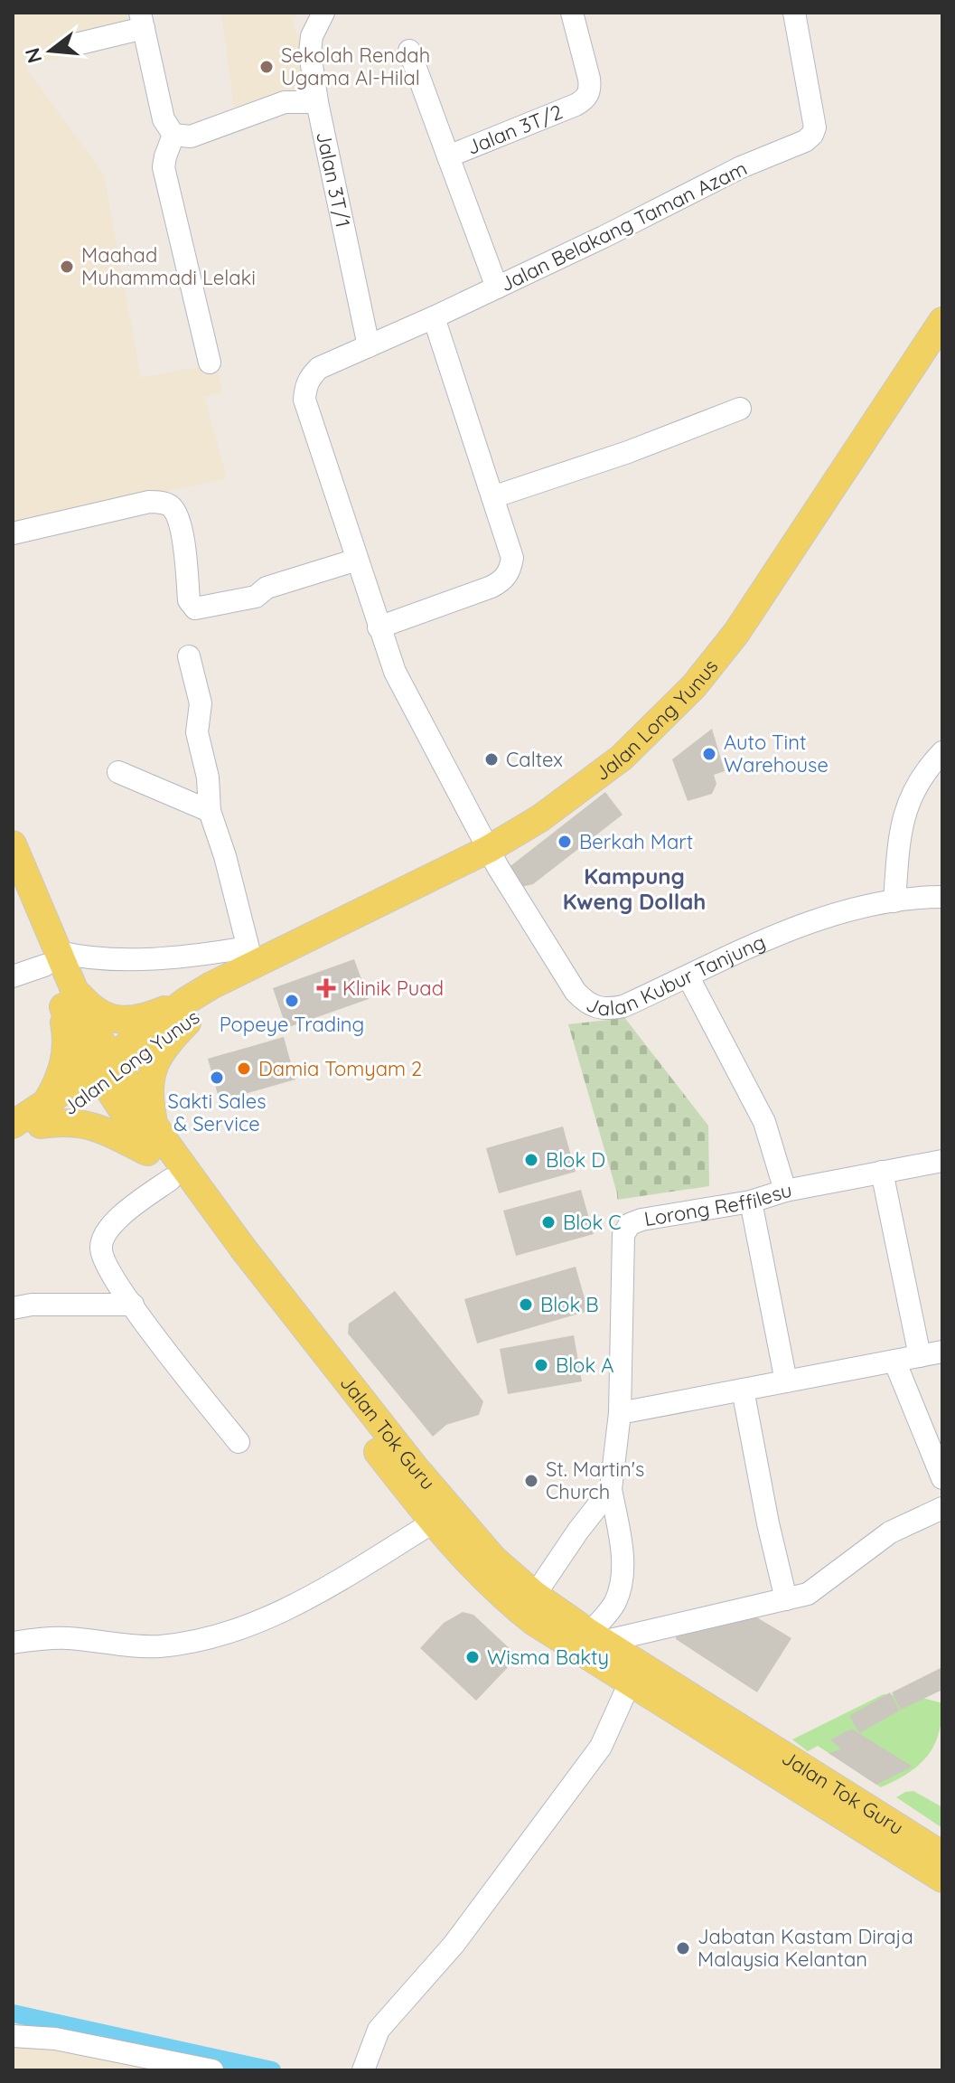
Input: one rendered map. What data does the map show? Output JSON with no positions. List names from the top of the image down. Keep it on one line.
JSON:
{"streets":{"main road":["Jalan Long Yunus","Jalan Tok Guru"],"street":["Jalan 3T/2","Jalan 3T/1","Jalan Belakang Taman Azam","Jalan Kubur Tanjung","Lorong Reffilesu"]},"crossings":[["Jalan 3T/2","Jalan Belakang Taman Azam"],["Jalan 3T/1","Jalan Belakang Taman Azam"],["Jalan Long Yunus","Jalan Kubur Tanjung"],["Jalan Long Yunus","Jalan Tok Guru"],["Lorong Reffilesu","Jalan Tok Guru"]],"districts":["Kampung Kweng Dollah"],"places":{"other":["Sekolah Rendah Ugama Al-Hilal","Maahad Muhammadi Lelaki","Auto Tint Warehouse","Caltex","Berkah Mart","Popeye Trading","Damia Tomyam 2","Sakti Sales & Service","Blok D","Blok C","Blok B","Blok A","St. Martin's Church","Wisma Bakty","Jabatan Kastam Diraja Malaysia Kelantan"],"health":["Klinik Puad"]},"north":"left"}
